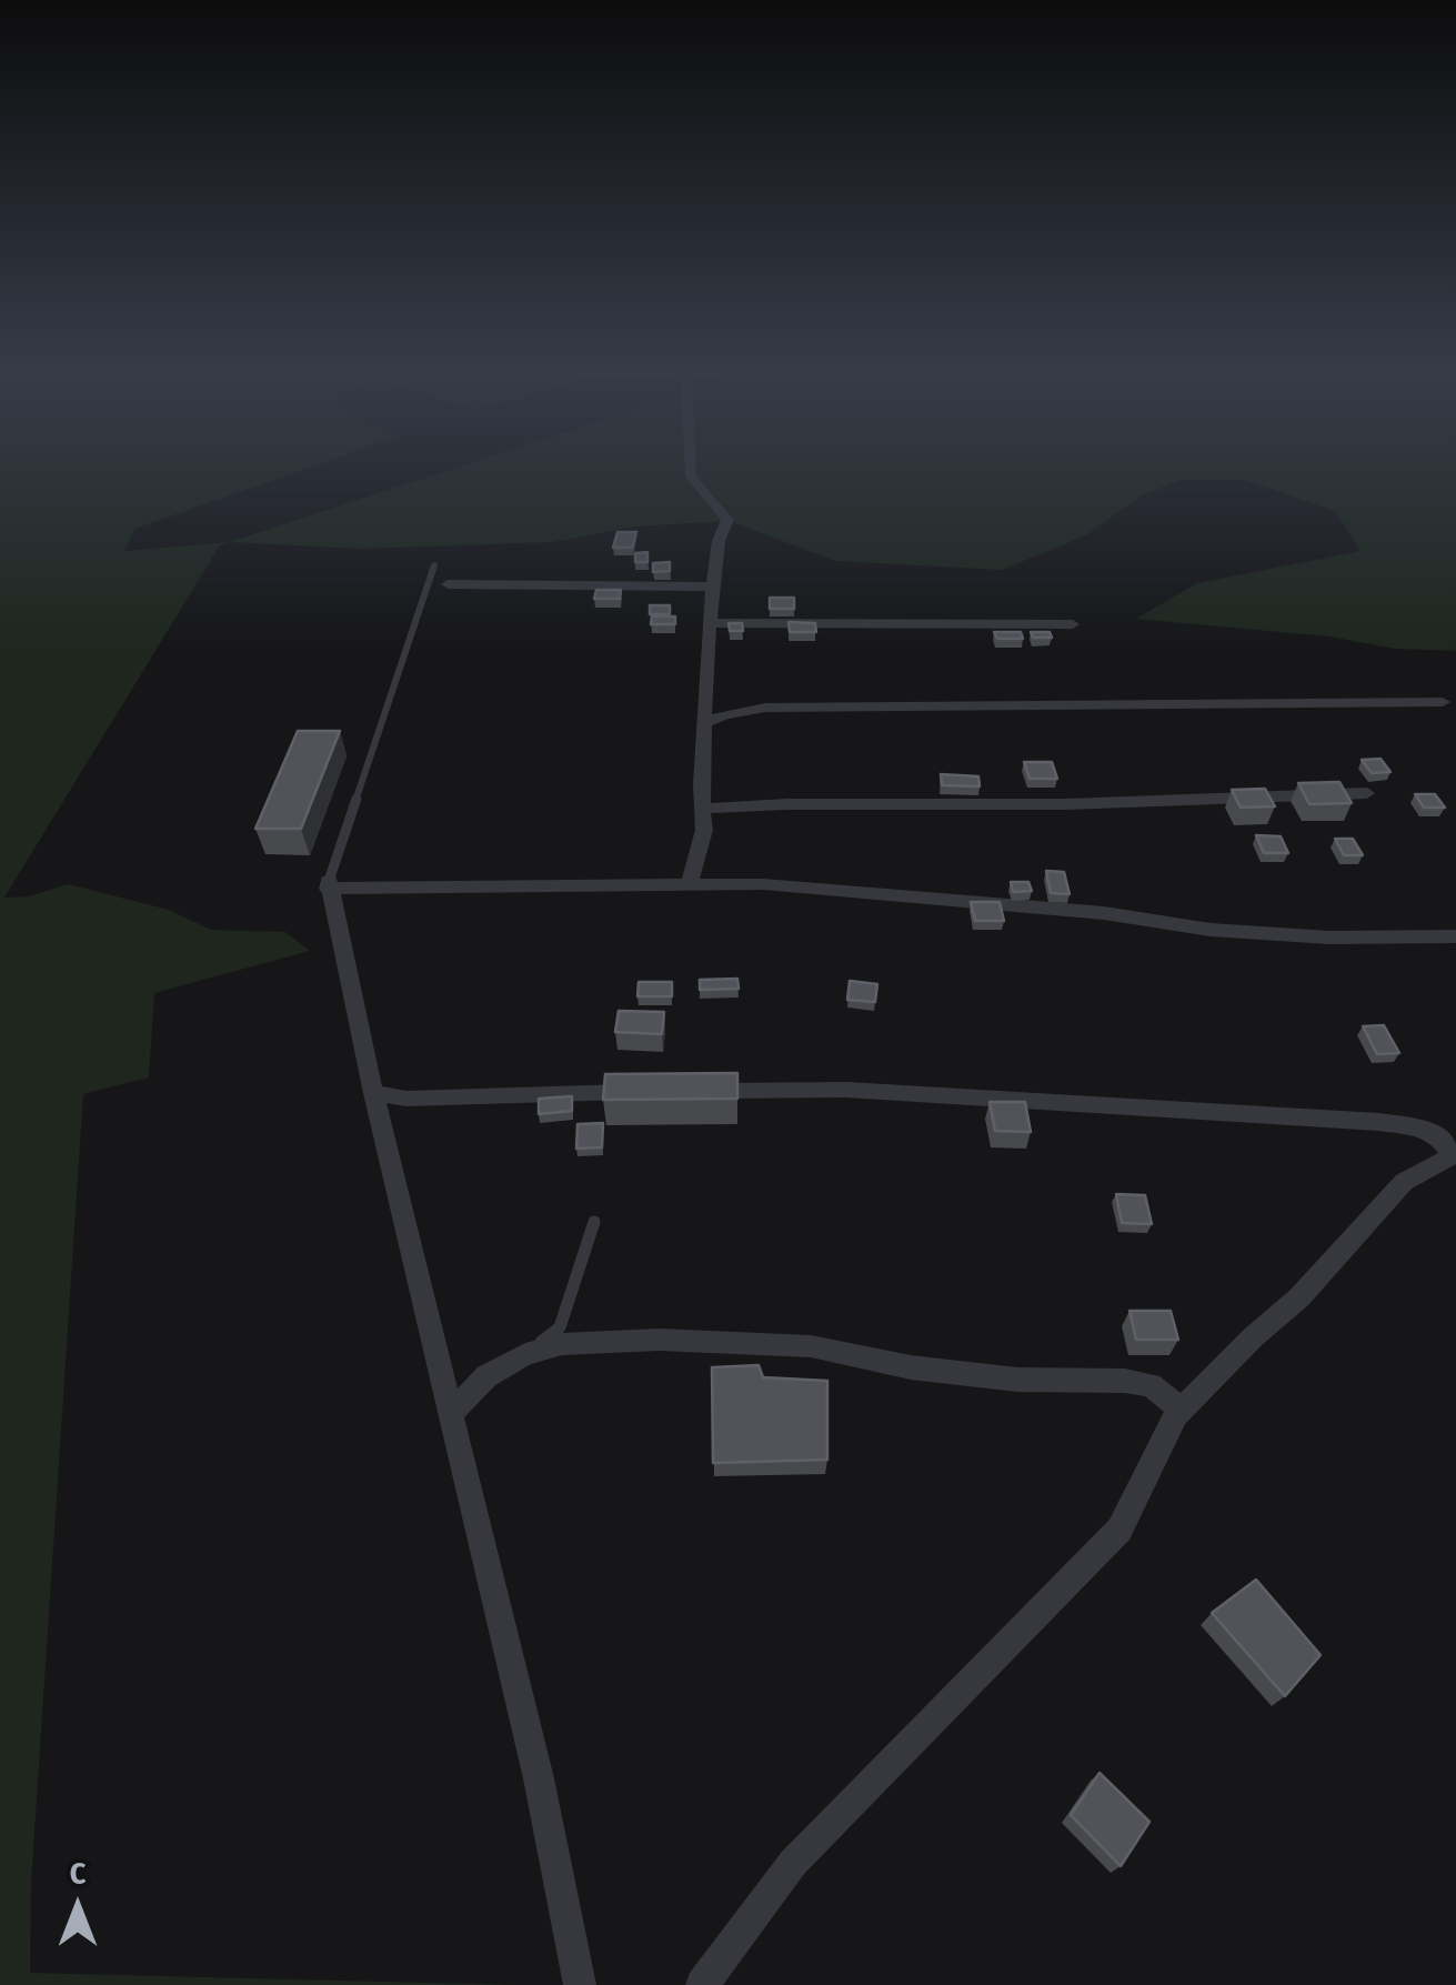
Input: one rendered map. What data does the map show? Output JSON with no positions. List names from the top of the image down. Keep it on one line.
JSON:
{"north":"top"}
